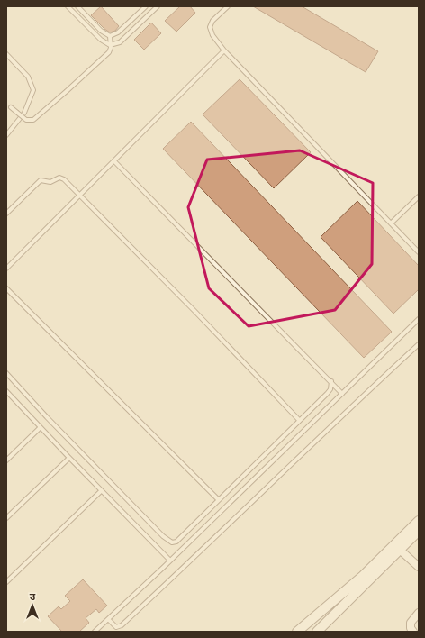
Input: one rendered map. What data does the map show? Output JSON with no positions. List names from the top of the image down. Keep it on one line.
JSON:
{"north":"top"}
